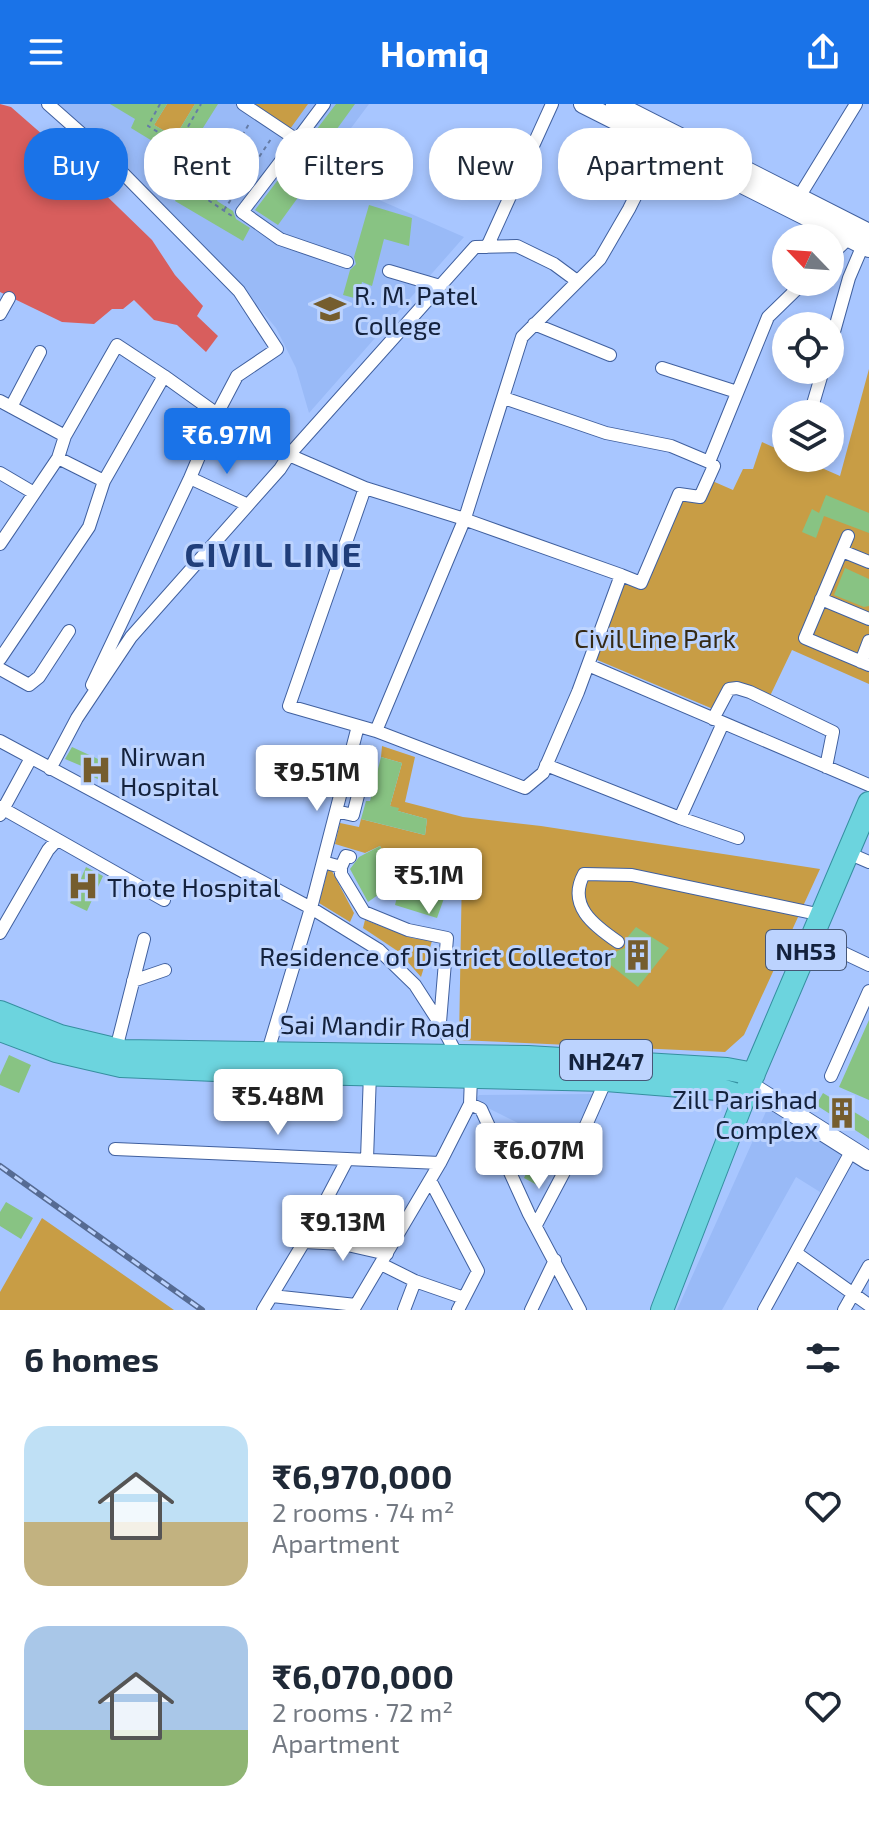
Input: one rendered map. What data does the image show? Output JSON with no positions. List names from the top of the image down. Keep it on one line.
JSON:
{"streets":{"highway":["NH53","Sai Mandir Road","NH247"]},"crossings":[["NH53","Sai Mandir Road"]],"districts":["CIVIL LINE"],"parks":["Civil Line Park"],"places":{"school or university":["R. M. Patel College"],"hospital":["Nirwan Hospital","Thote Hospital"],"building":["Residence of District Collector","Zill Parishad Complex"]},"north":"top left","page":{"header":"Homiq","chip":["Buy","Rent","Filters","New","Apartment"],"price":["₹6.97M","₹9.51M","₹5.1M","₹5.48M","₹6.07M","₹9.13M"],"heading":"6 homes","list":[{"name":"₹6,970,000","note":"2 rooms · 74 m² · Apartment"},{"name":"₹6,070,000","note":"2 rooms · 72 m² · Apartment"}]}}
